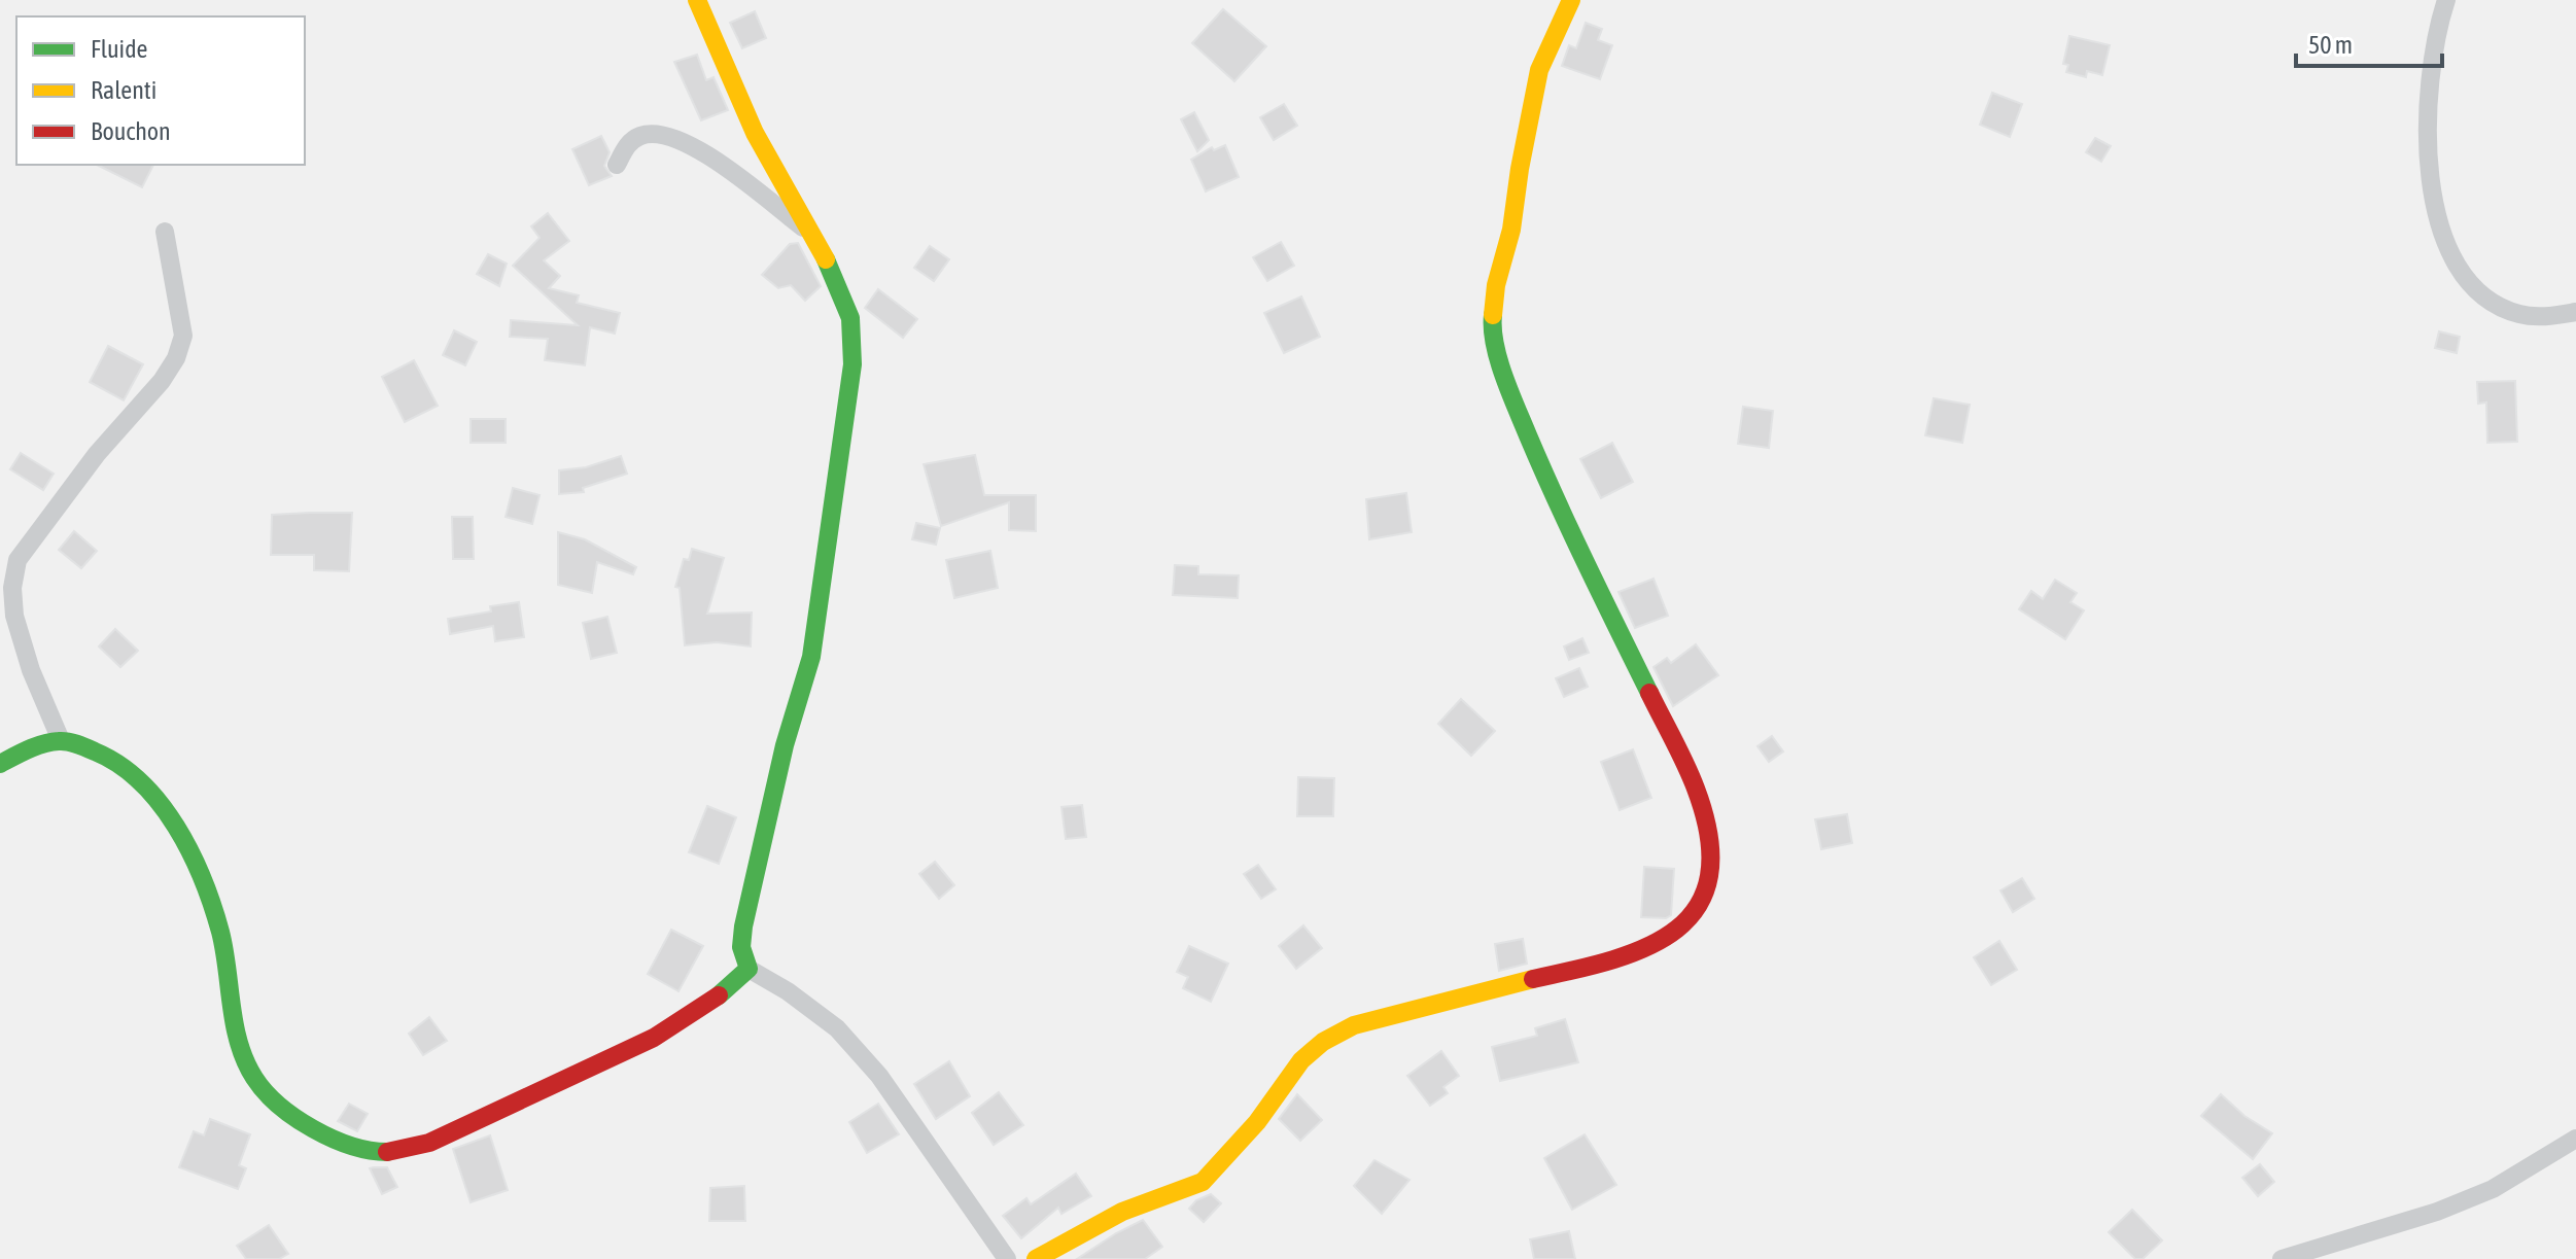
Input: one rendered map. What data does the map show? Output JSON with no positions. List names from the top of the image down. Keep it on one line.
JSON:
{"legend":["Fluide","Ralenti","Bouchon"],"scale_bar":"50 m"}
